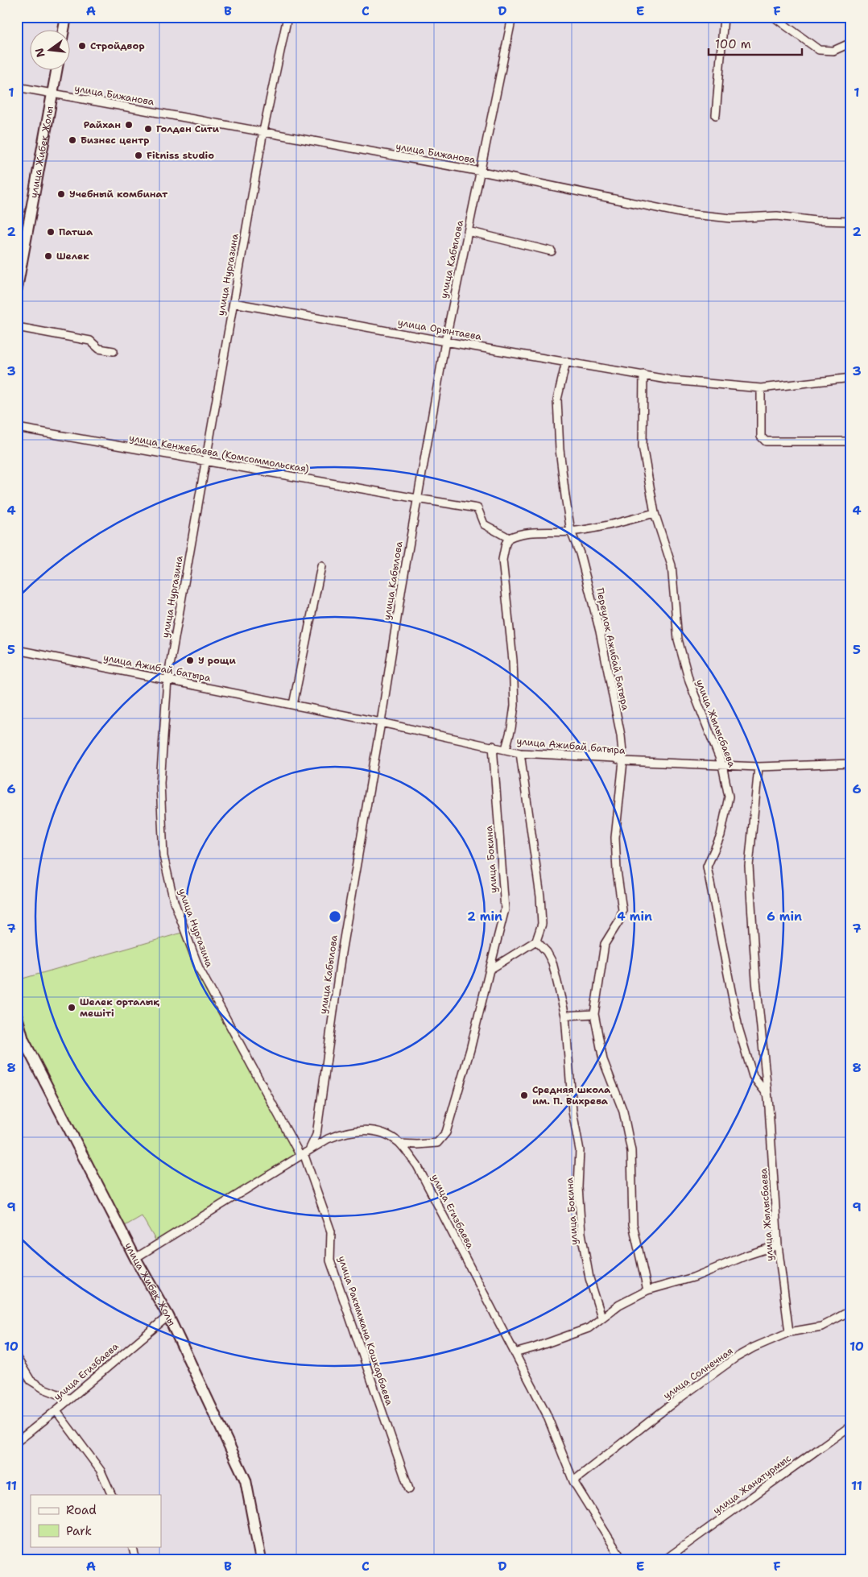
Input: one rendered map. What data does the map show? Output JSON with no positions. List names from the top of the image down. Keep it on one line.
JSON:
{"streets":{"main road":["улица Жибек Жолы"],"street":["улица Бижанова","улица Кабылова","улица Нургазина","улица Орынтаева","улица Кенжебаева (Комсоммольская)","Переулок Ажибай Батыра","улица Ажибай батыра","улица Жылысбаева","улица Бокина","улица Егизбаева","улица Ракымжана Кошкарбаева","улица Солнечная","улица Жанатурмыс"]},"crossings":[["улица Бижанова","улица Жибек Жолы"],["улица Бижанова","улица Кабылова"],["улица Бижанова","улица Нургазина"],["улица Жибек Жолы","улица Егизбаева"],["улица Кабылова","улица Нургазина"],["улица Кабылова","улица Орынтаева"],["улица Кабылова","улица Кенжебаева (Комсоммольская)"],["улица Кабылова","улица Ажибай батыра"],["улица Кабылова","улица Егизбаева"],["улица Кабылова","улица Ракымжана Кошкарбаева"],["улица Нургазина","улица Орынтаева"],["улица Нургазина","улица Кенжебаева (Комсоммольская)"],["улица Нургазина","улица Ажибай батыра"],["улица Нургазина","улица Егизбаева"],["улица Нургазина","улица Ракымжана Кошкарбаева"],["улица Орынтаева","Переулок Ажибай Батыра"],["улица Орынтаева","улица Жылысбаева"],["Переулок Ажибай Батыра","улица Ажибай батыра"],["улица Ажибай батыра","улица Жылысбаева"],["улица Ажибай батыра","улица Бокина"],["улица Жылысбаева","улица Солнечная"],["улица Бокина","улица Егизбаева"],["улица Егизбаева","улица Ракымжана Кошкарбаева"],["улица Егизбаева","улица Солнечная"]],"places":["Стройдвор","Райхан","Голден Сити","Бизнес центр","Fitniss studio","Учебный комбинат","Патша","Шелек","У рощи","Шелек орталық мешіті","Средняя школа им. П. Вихрева"],"legend":["Road","Park"],"scale_bar":"100 m","north":"left","grid":{"columns":["A","B","C","D","E","F"],"rows":["1","2","3","4","5","6","7","8","9","10","11"]},"rings":["2 min","4 min","6 min"]}
